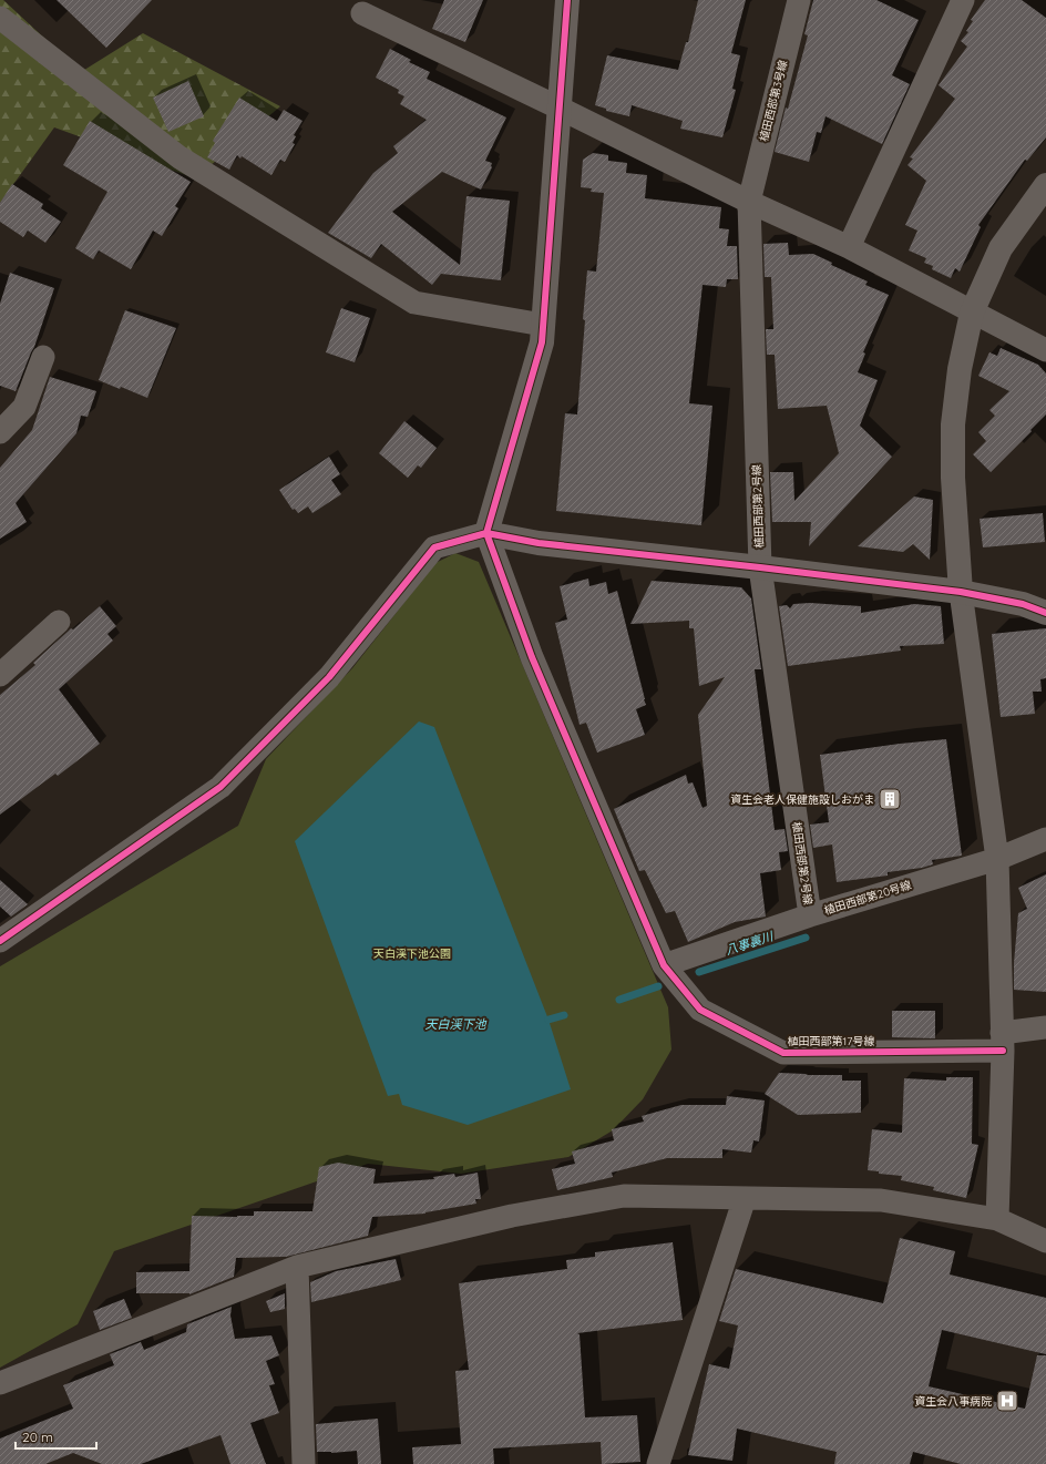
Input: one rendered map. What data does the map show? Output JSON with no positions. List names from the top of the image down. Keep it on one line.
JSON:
{"streets":{"street":["植田西部第3号線","植田西部第2号線","植田西部第20号線","植田西部第17号線"]},"crossings":[["植田西部第3号線","植田西部第2号線"],["植田西部第2号線","植田西部第20号線"],["植田西部第20号線","植田西部第17号線"]],"water":["八事裏川","天白渓下池"],"parks":["天白渓下池公園"],"places":{"building":["資生会老人保健施設しおがま"],"hospital":["資生会八事病院"]},"scale_bar":"20 m"}
